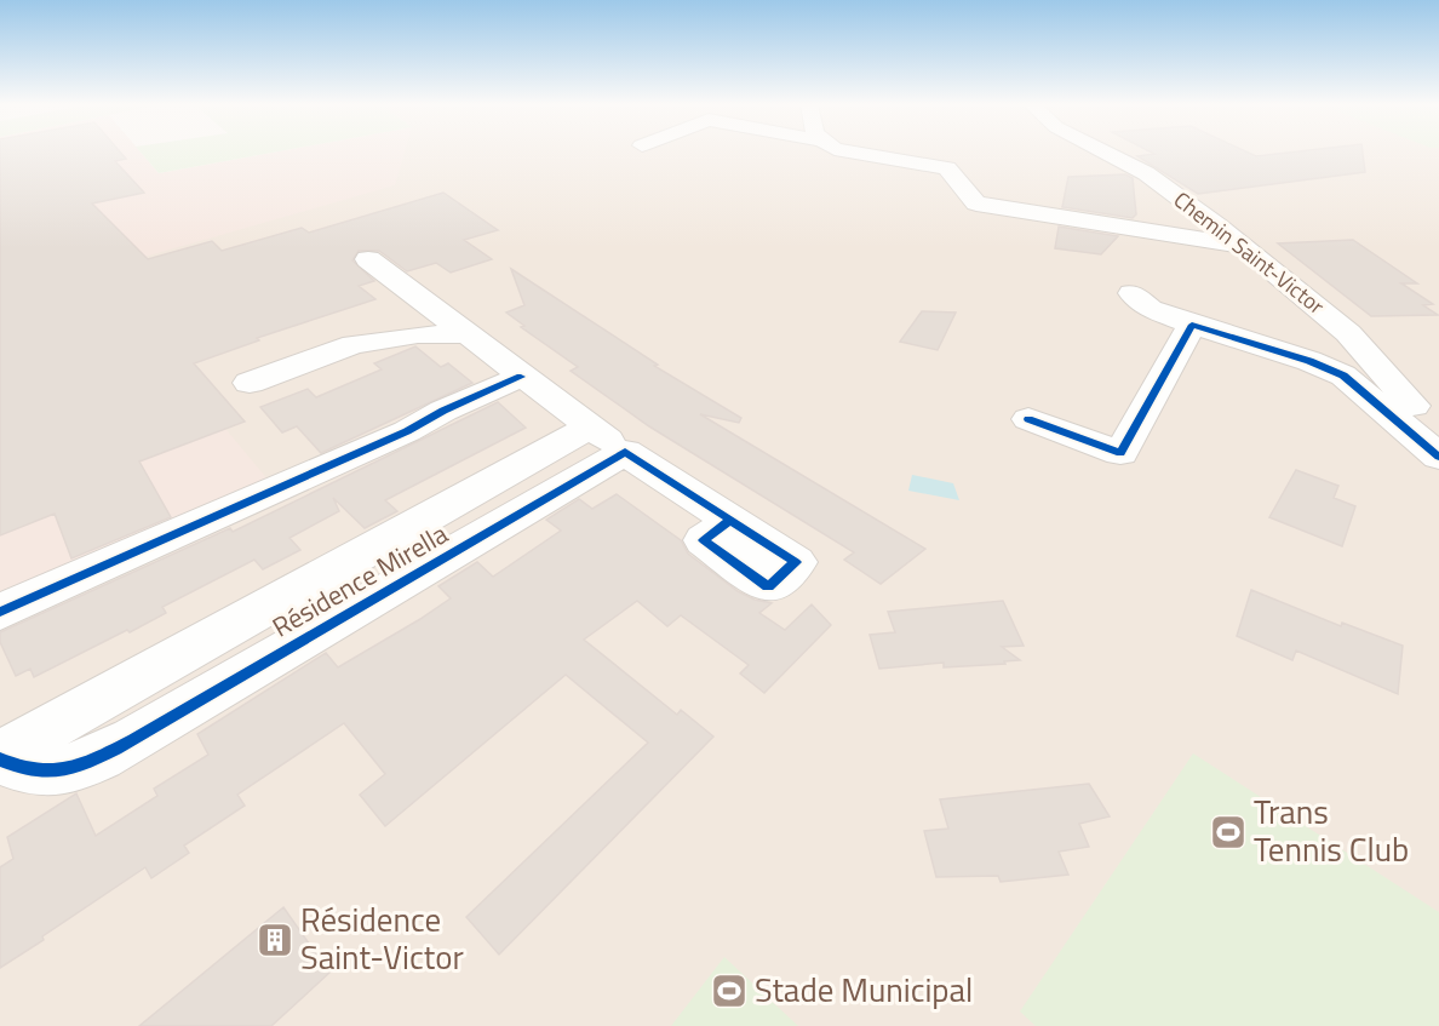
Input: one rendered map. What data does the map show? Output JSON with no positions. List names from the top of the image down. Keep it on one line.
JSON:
{"streets":{"street":["Chemin Saint-Victor","Résidence Mirella"]},"places":{"sports":["Trans Tennis Club","Stade Municipal"],"building":["Résidence Saint-Victor"]}}
